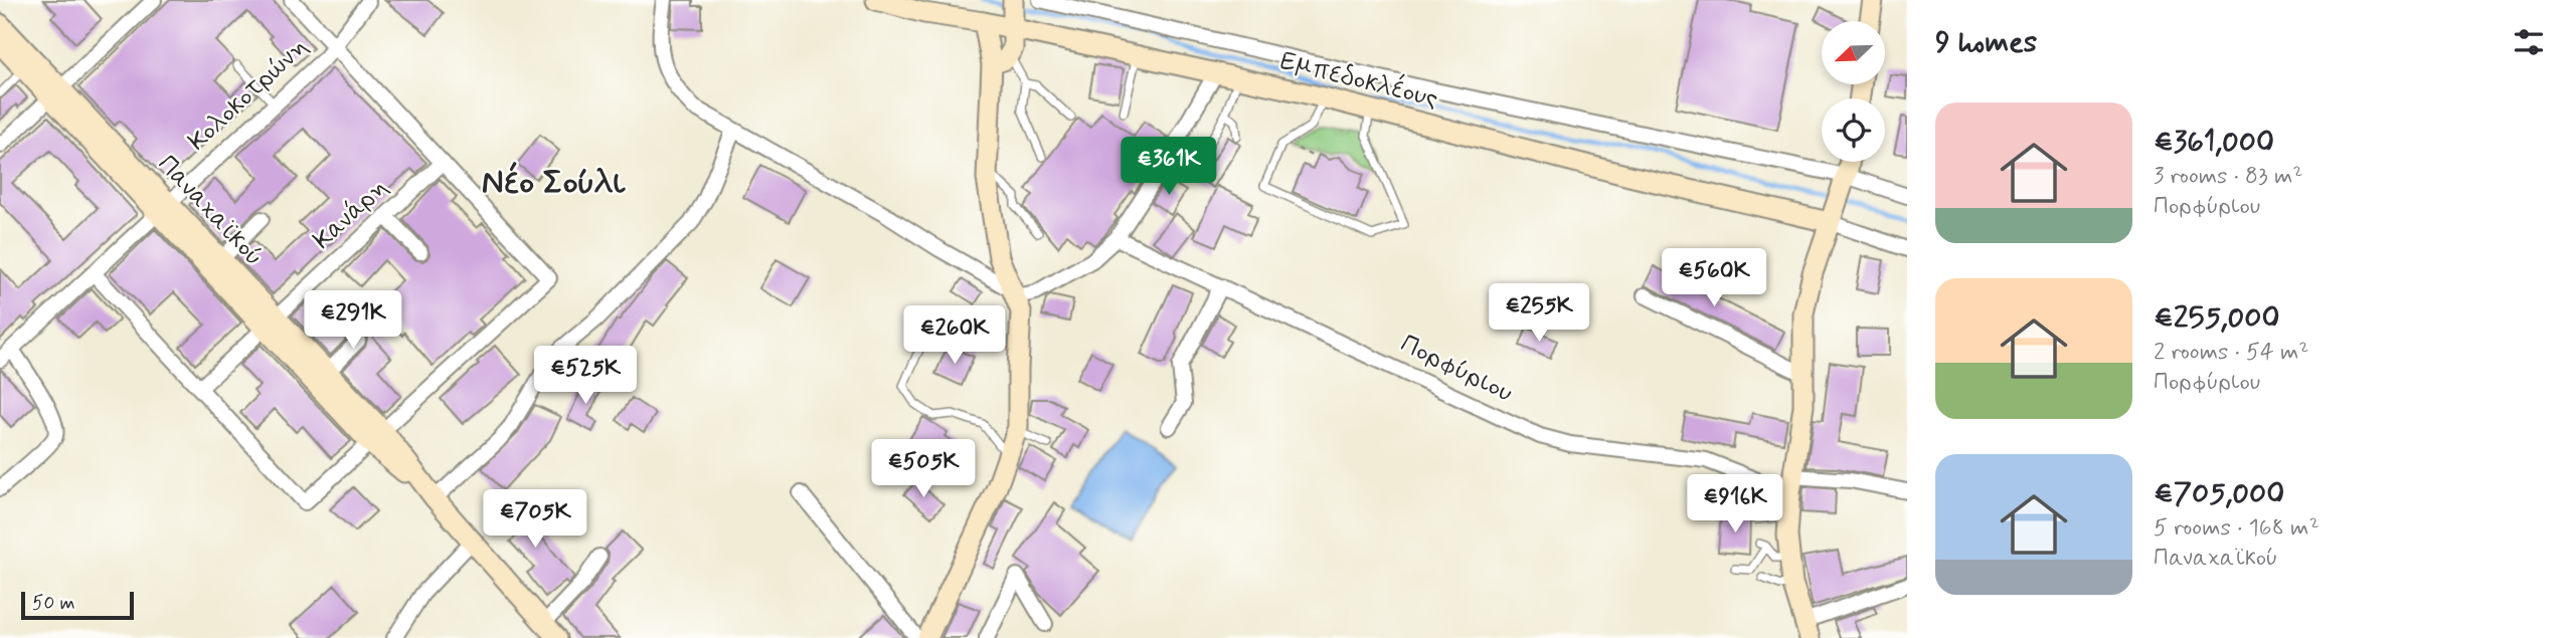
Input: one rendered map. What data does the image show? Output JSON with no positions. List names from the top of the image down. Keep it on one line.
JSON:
{"streets":{"main road":["Εμπεδοκλέους","Παναχαϊκού"],"street":["Κολοκοτρώνη","Κανάρη","Πορφύριου"]},"crossings":[["Κολοκοτρώνη","Παναχαϊκού"],["Παναχαϊκού","Κανάρη"]],"districts":["Νέο Σούλι"],"scale_bar":"50 m","north":"bottom left","page":{"heading":"9 homes","list":[{"name":"€361,000","note":"3 rooms · 83 m² · Πορφύριου"},{"name":"€255,000","note":"2 rooms · 54 m² · Πορφύριου"},{"name":"€705,000","note":"5 rooms · 168 m² · Παναχαϊκού"}],"price":["€361K","€560K","€255K","€291K","€260K","€525K","€505K","€916K","€705K"],"scale":"50 m"}}
